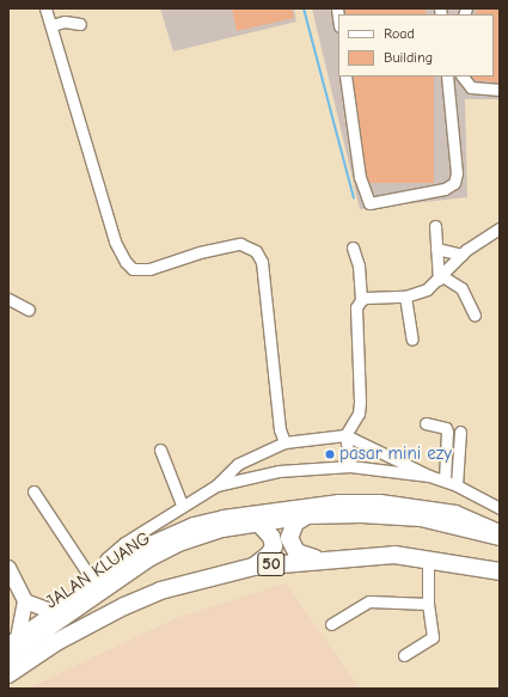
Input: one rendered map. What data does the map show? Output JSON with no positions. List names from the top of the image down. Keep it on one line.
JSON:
{"streets":{"highway":["50","JALAN KLUANG"]},"places":["pasar mini ezy"],"legend":["Road","Building"]}
